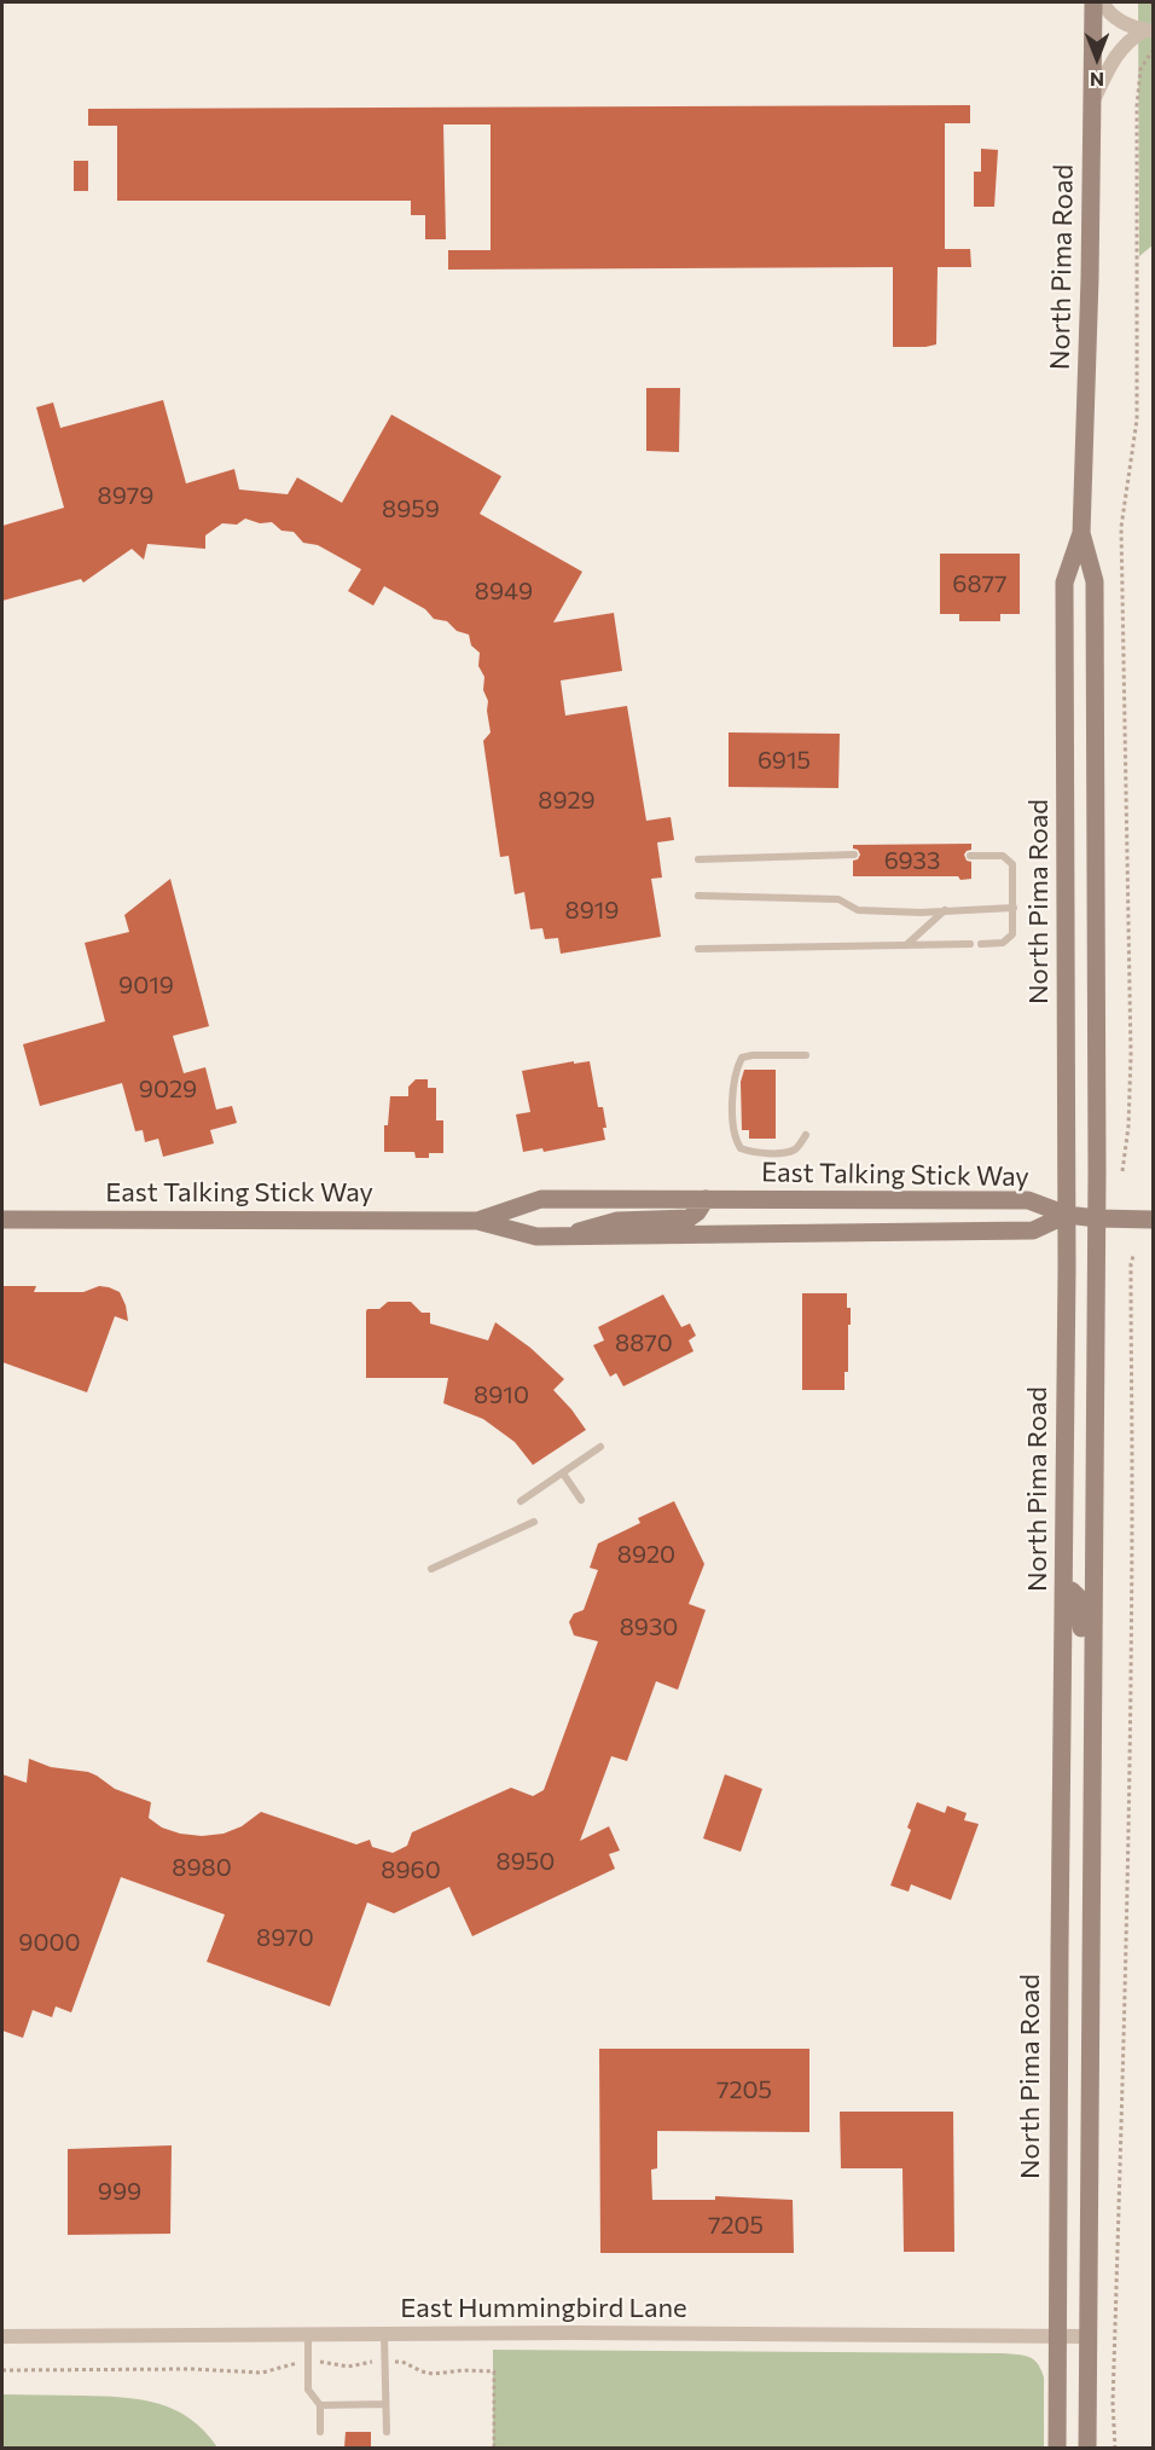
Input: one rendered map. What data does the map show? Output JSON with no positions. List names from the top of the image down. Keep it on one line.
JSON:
{"streets":{"main road":["North Pima Road","East Talking Stick Way"],"street":["East Hummingbird Lane"]},"crossings":[["North Pima Road","East Talking Stick Way"],["North Pima Road","East Hummingbird Lane"]],"house_numbers":["8979","8959","6877","8949","6915","8929","6933","8919","9019","9029","8870","8910","8920","8930","8950","8980","8960","8970","9000","7205","999","7205"],"north":"bottom"}
